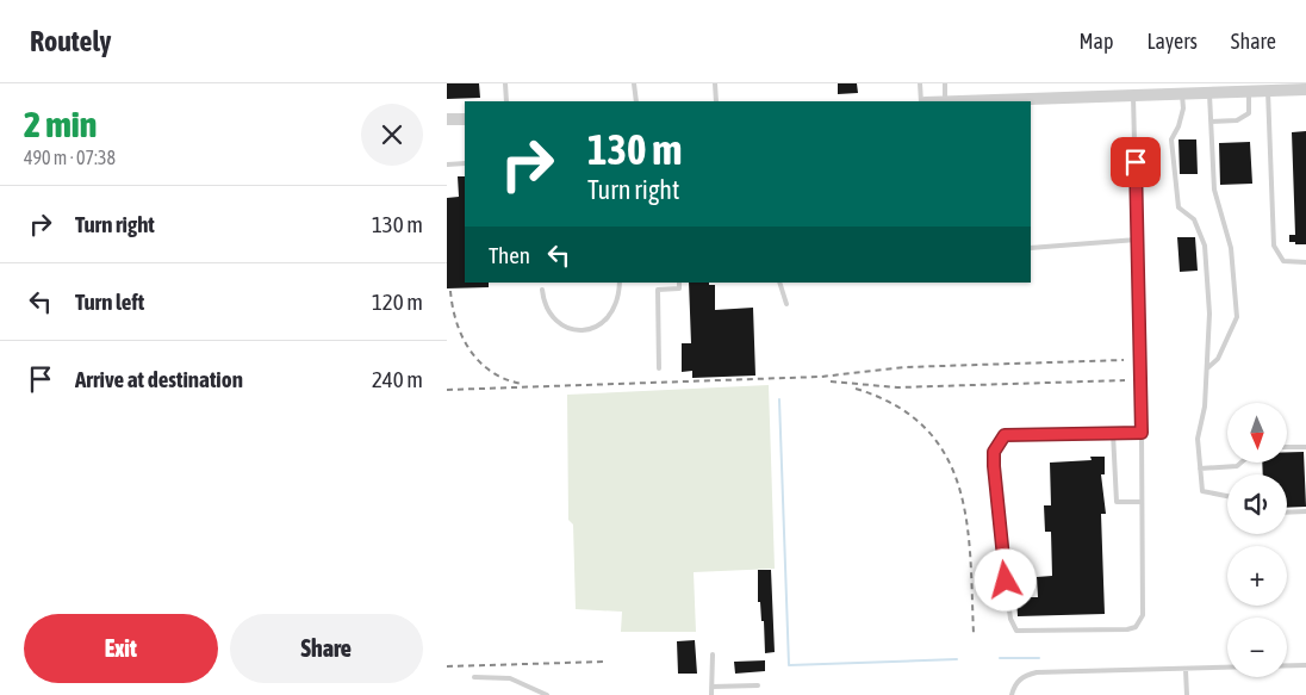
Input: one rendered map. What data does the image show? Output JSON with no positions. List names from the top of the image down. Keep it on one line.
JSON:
{"north":"bottom","page":{"header":"Routely","nav":["Map","Layers","Share"],"heading":["2 min","490 m · 07:38"],"turn":["130 m","Turn right"],"list":[{"name":"Turn right","value":"130 m"},{"name":"Turn left","value":"120 m"},{"name":"Arrive at destination","value":"240 m"}],"then":"Then","map_buttons":["+","−"],"buttons":["Exit","Share"]}}
